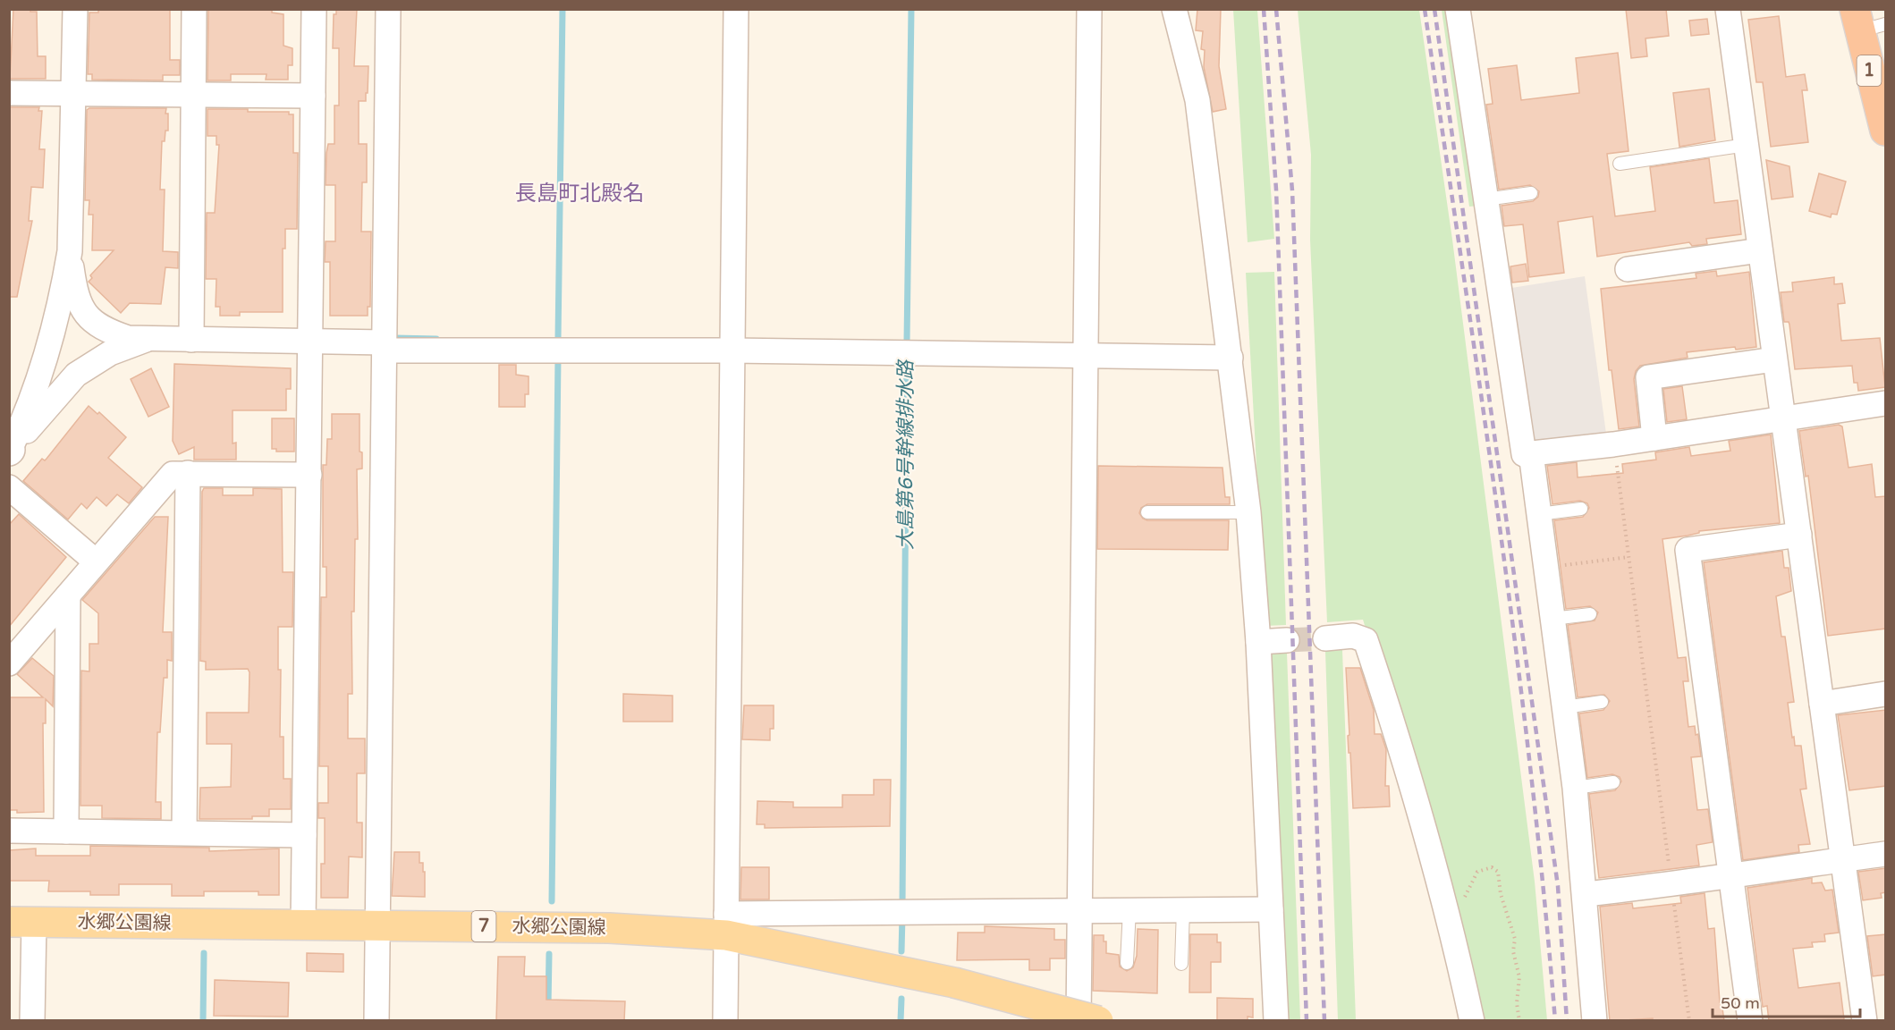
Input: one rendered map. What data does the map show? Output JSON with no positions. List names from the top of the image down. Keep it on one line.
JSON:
{"streets":{"highway":["1"],"main road":["水郷公園線","7"]},"districts":["長島町北殿名"],"water":["大島第6号幹線排水路"],"scale_bar":"50 m"}
